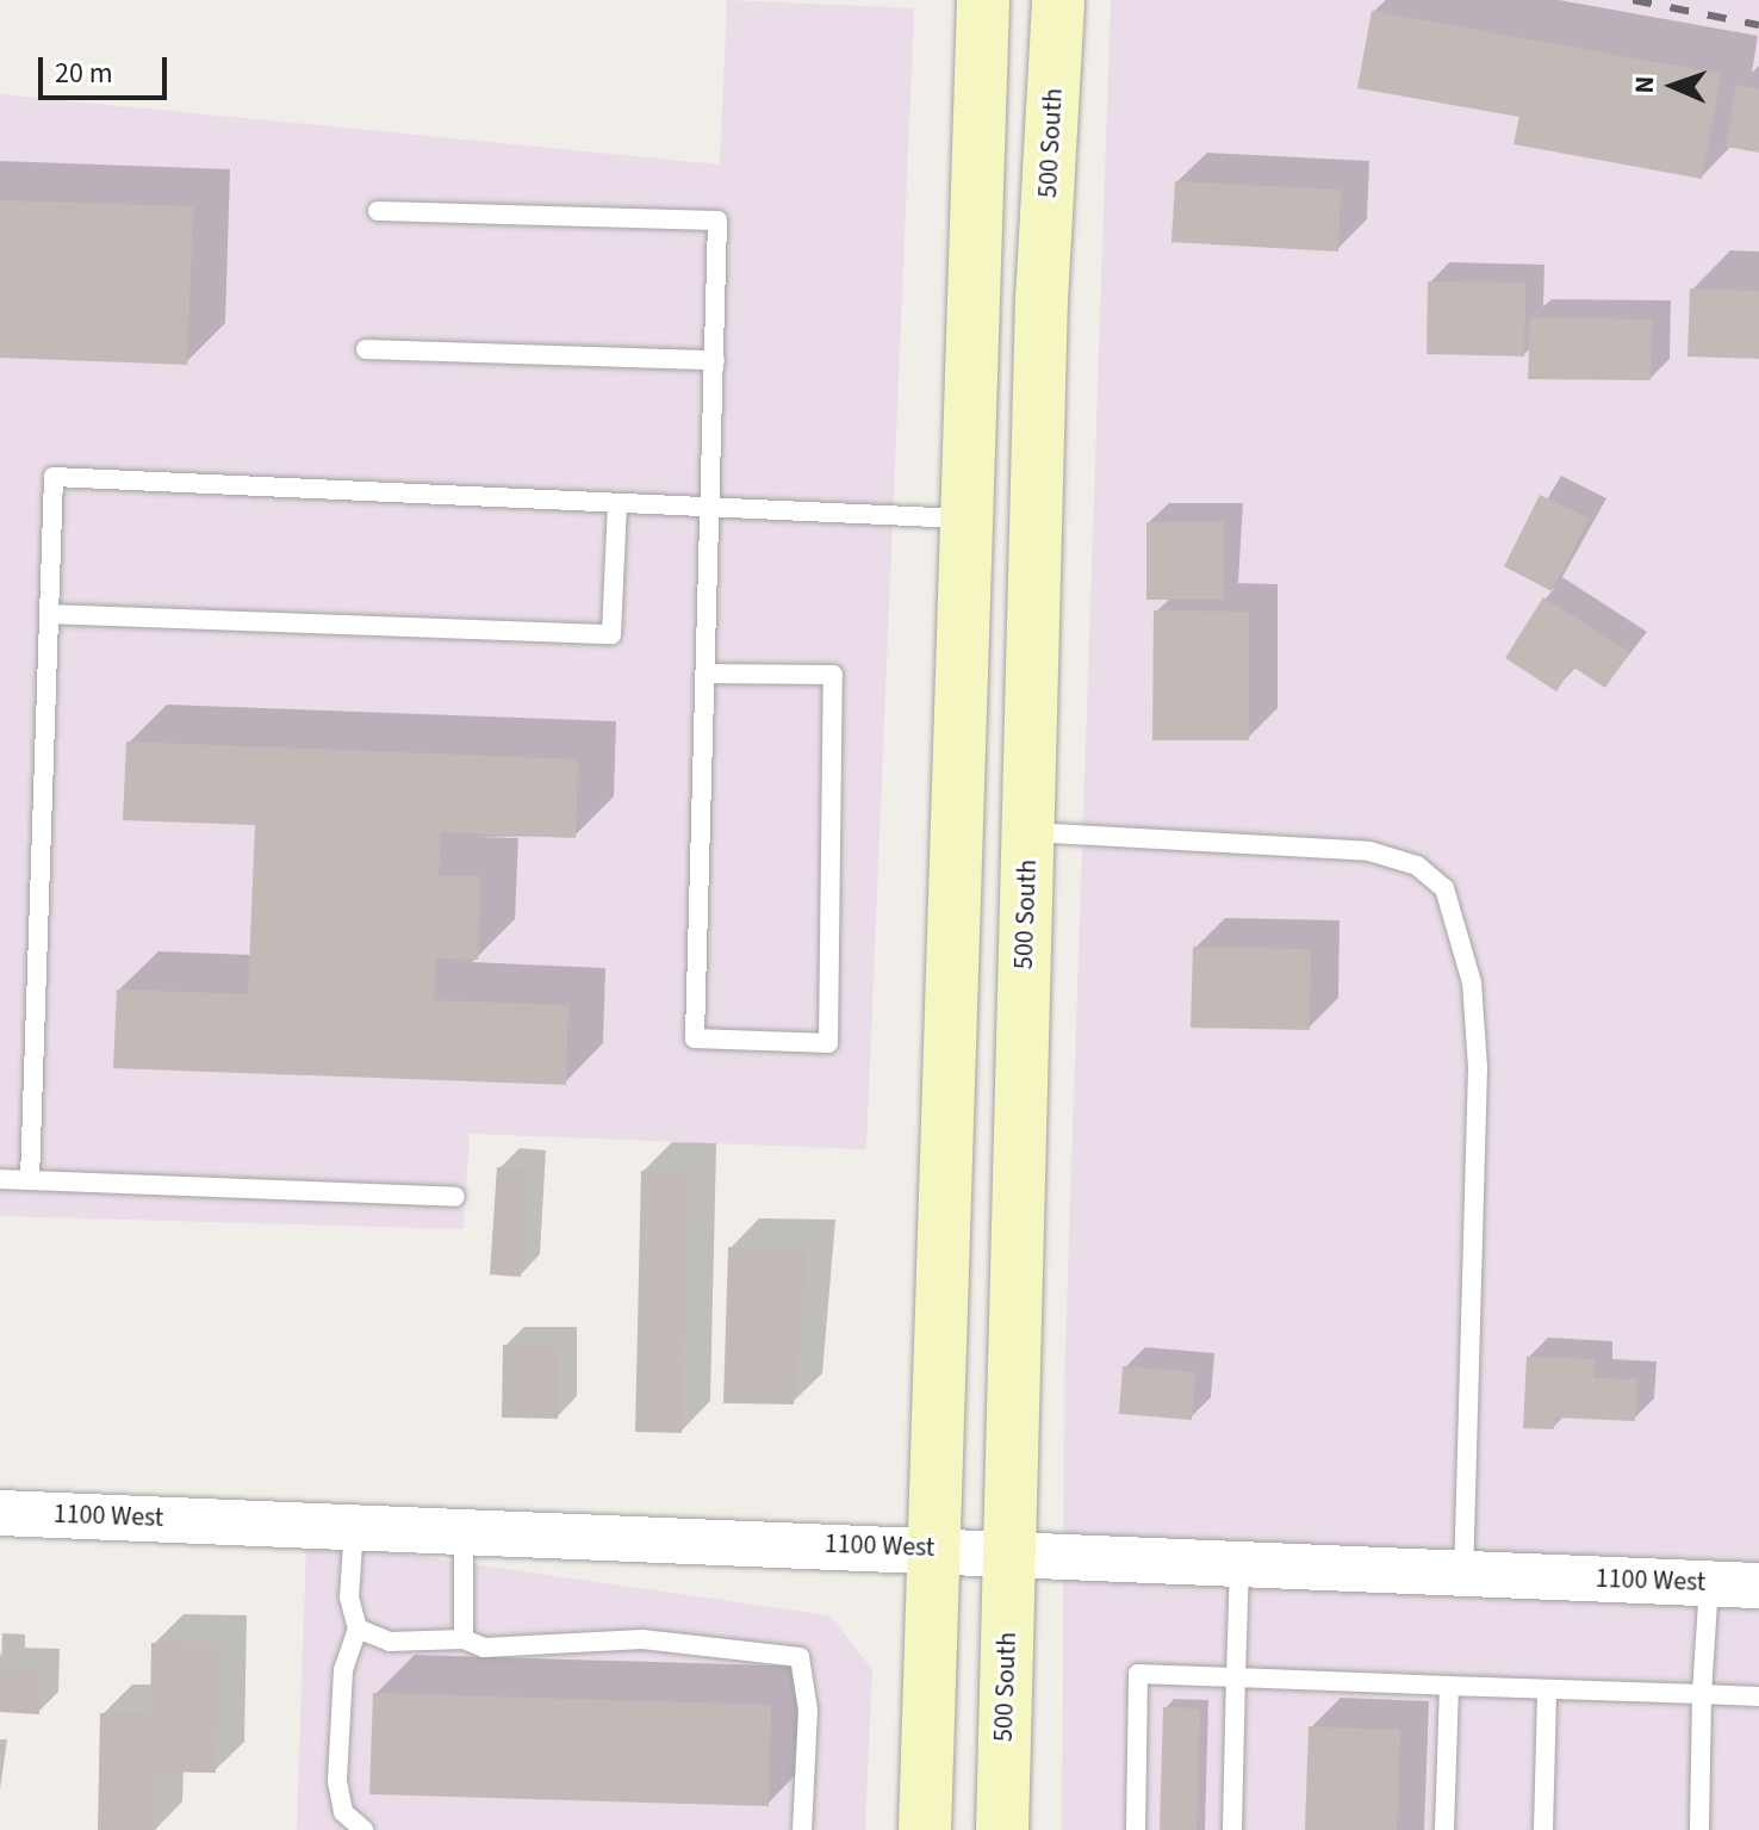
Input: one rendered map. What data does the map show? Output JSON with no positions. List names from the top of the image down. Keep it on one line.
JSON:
{"streets":{"main road":["500 South"],"street":["1100 West"]},"crossings":[["500 South","1100 West"]],"scale_bar":"20 m","north":"left"}
